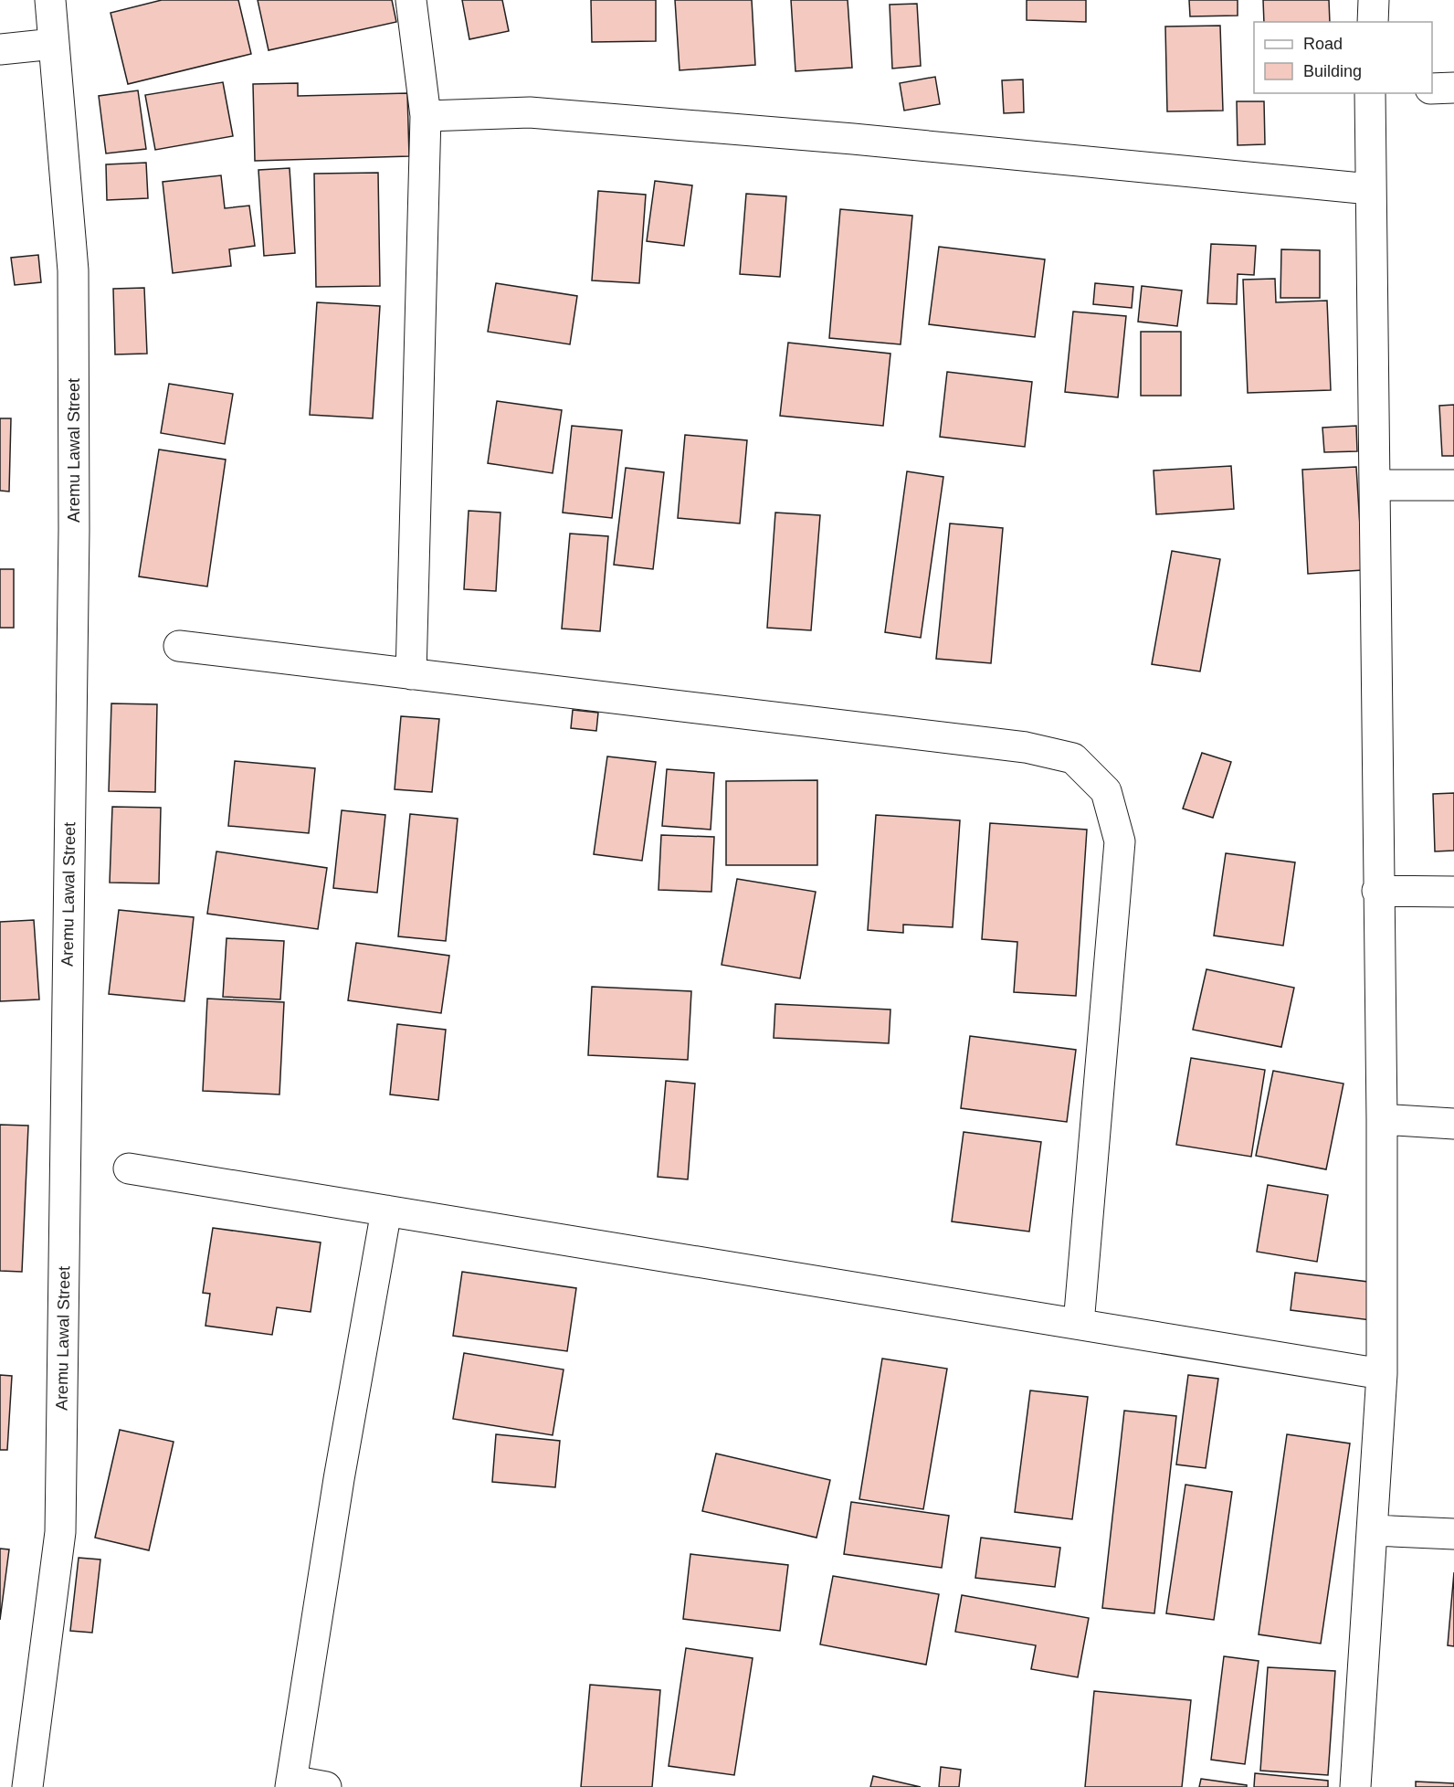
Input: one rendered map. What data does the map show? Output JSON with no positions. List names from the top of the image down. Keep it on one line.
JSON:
{"streets":{"street":["Aremu Lawal Street"]},"legend":["Road","Building"]}
